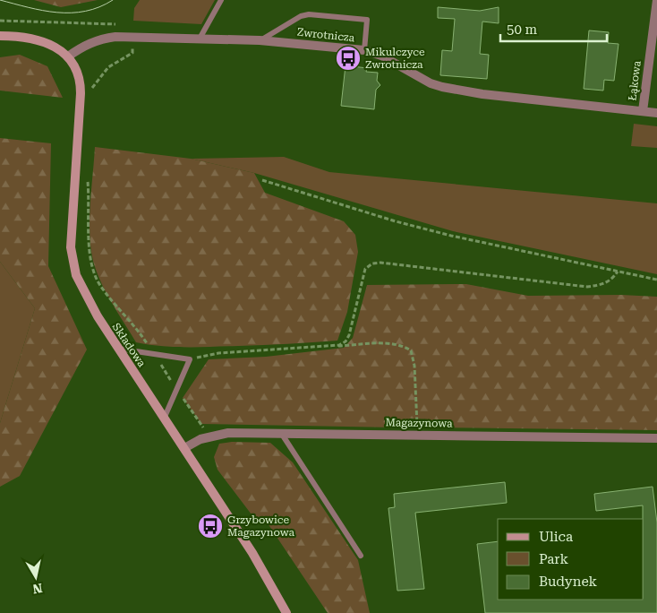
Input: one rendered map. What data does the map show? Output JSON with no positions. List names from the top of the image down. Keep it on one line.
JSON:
{"streets":{"main road":["Składowa"],"street":["Zwrotnicza","Łąkowa","Magazynowa"]},"crossings":[["Zwrotnicza","Łąkowa"],["Zwrotnicza","Składowa"],["Składowa","Magazynowa"]],"places":{"bus stop":["Mikulczyce Zwrotnicza","Grzybowice Magazynowa"]},"legend":["Ulica","Park","Budynek"],"scale_bar":"50 m","north":"bottom"}
